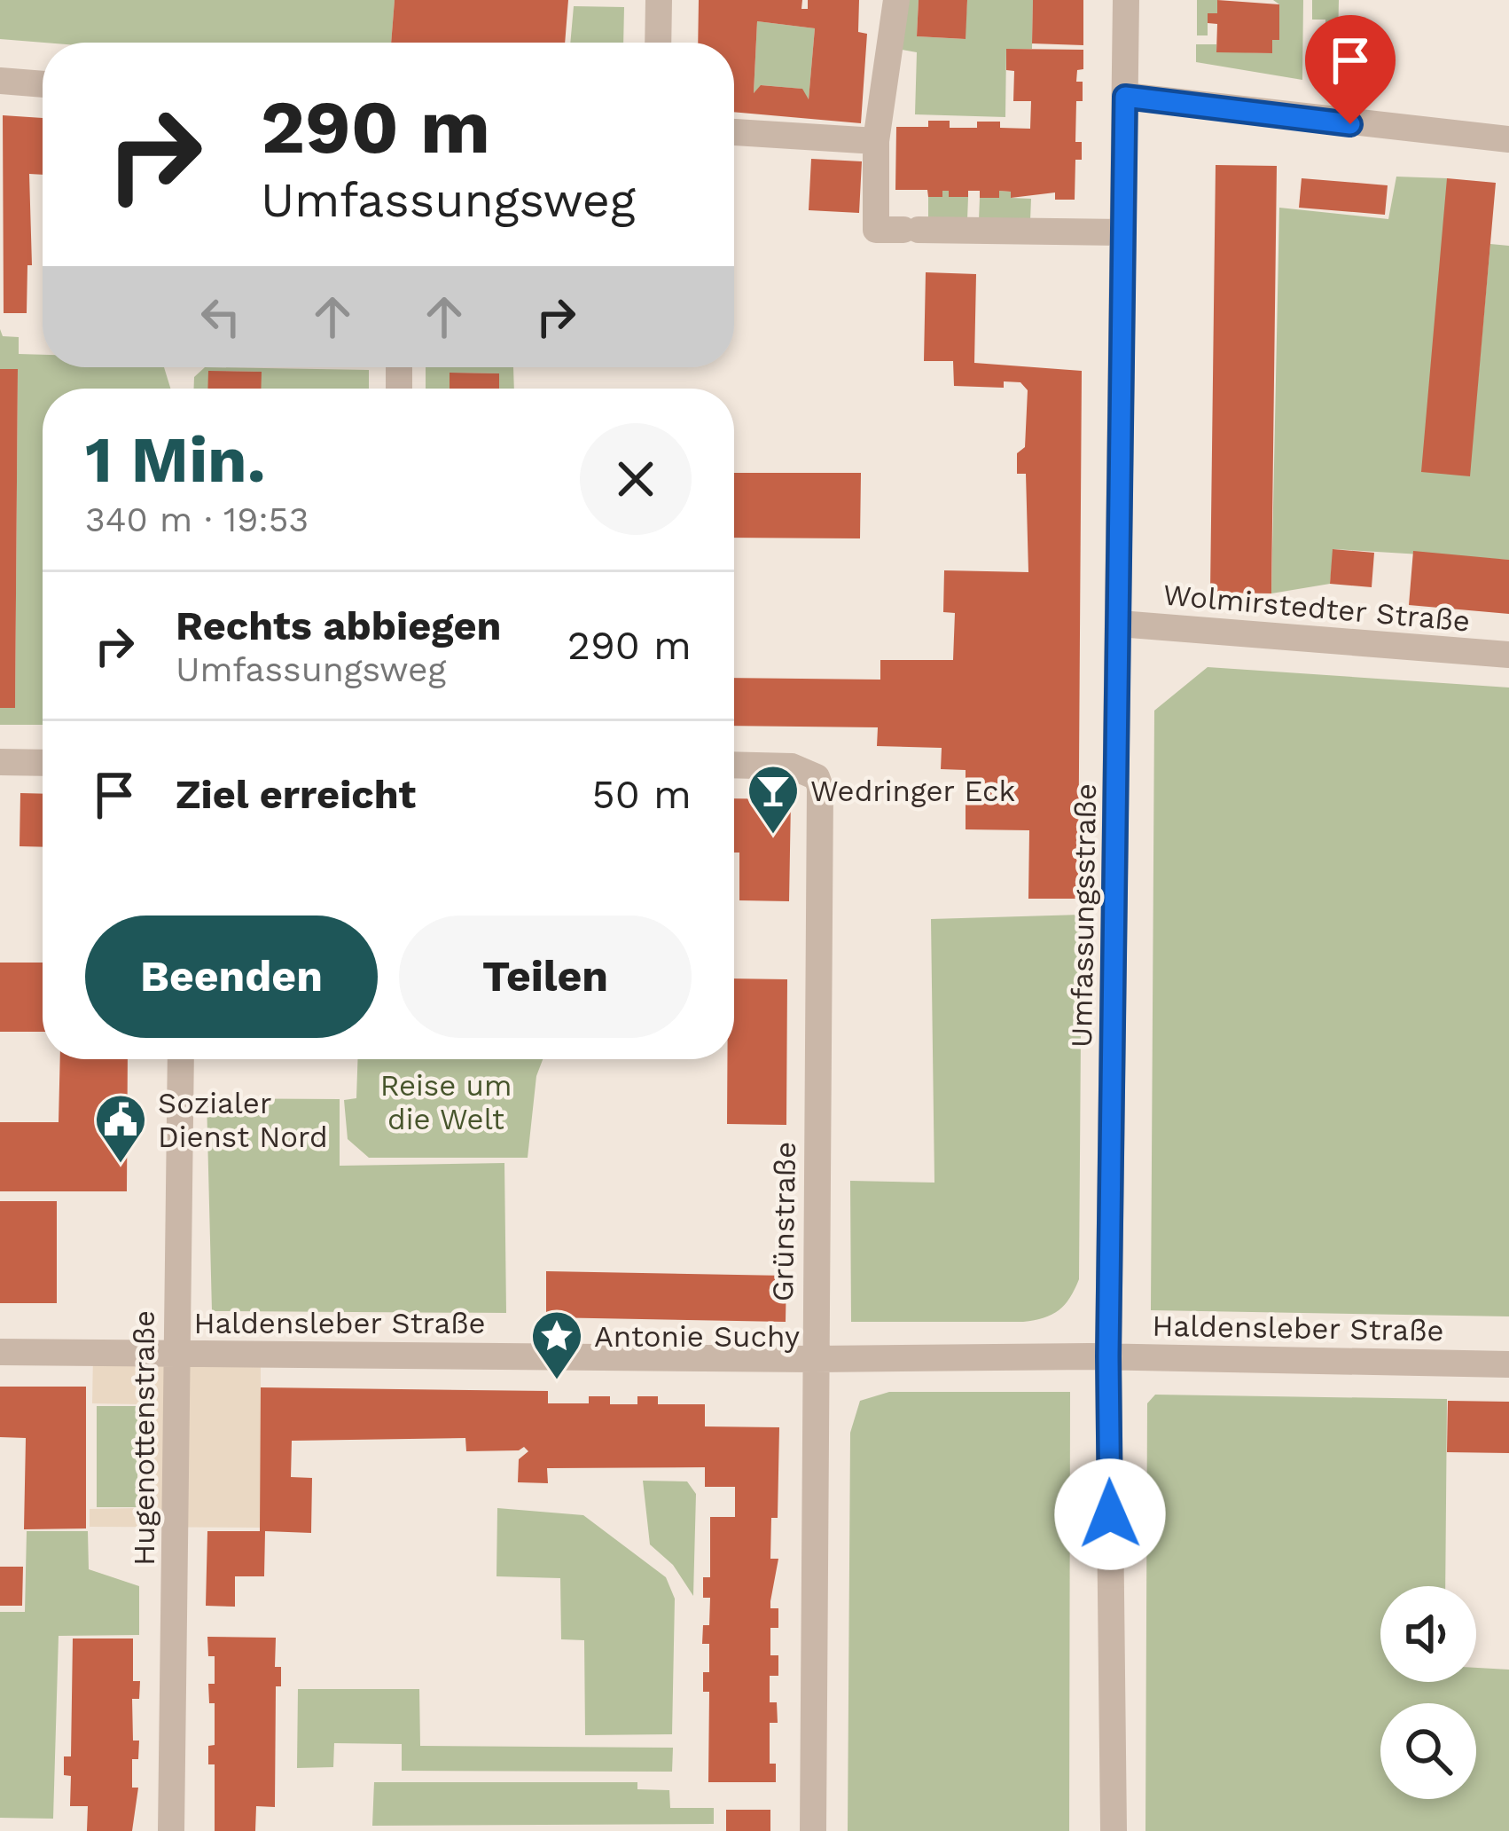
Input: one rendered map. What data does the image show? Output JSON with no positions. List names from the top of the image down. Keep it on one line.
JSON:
{"streets":{"street":["Wolmirstedter Straße","Umfassungsstraße","Grünstraße","Haldensleber Straße","Hugenottenstraße"]},"crossings":[["Wolmirstedter Straße","Umfassungsstraße"],["Umfassungsstraße","Haldensleber Straße"],["Grünstraße","Haldensleber Straße"],["Haldensleber Straße","Hugenottenstraße"]],"parks":["Reise um die Welt"],"places":{"bar":["Wedringer Eck"],"public building":["Sozialer Dienst Nord"],"place":["Antonie Suchy"]},"page":{"turn":["290 m","Umfassungsweg"],"heading":["1 Min.","340 m · 19:53"],"list":[{"name":"Rechts abbiegen","note":"Umfassungsweg","value":"290 m"},{"name":"Ziel erreicht","value":"50 m"}],"buttons":["Beenden","Teilen"]}}
